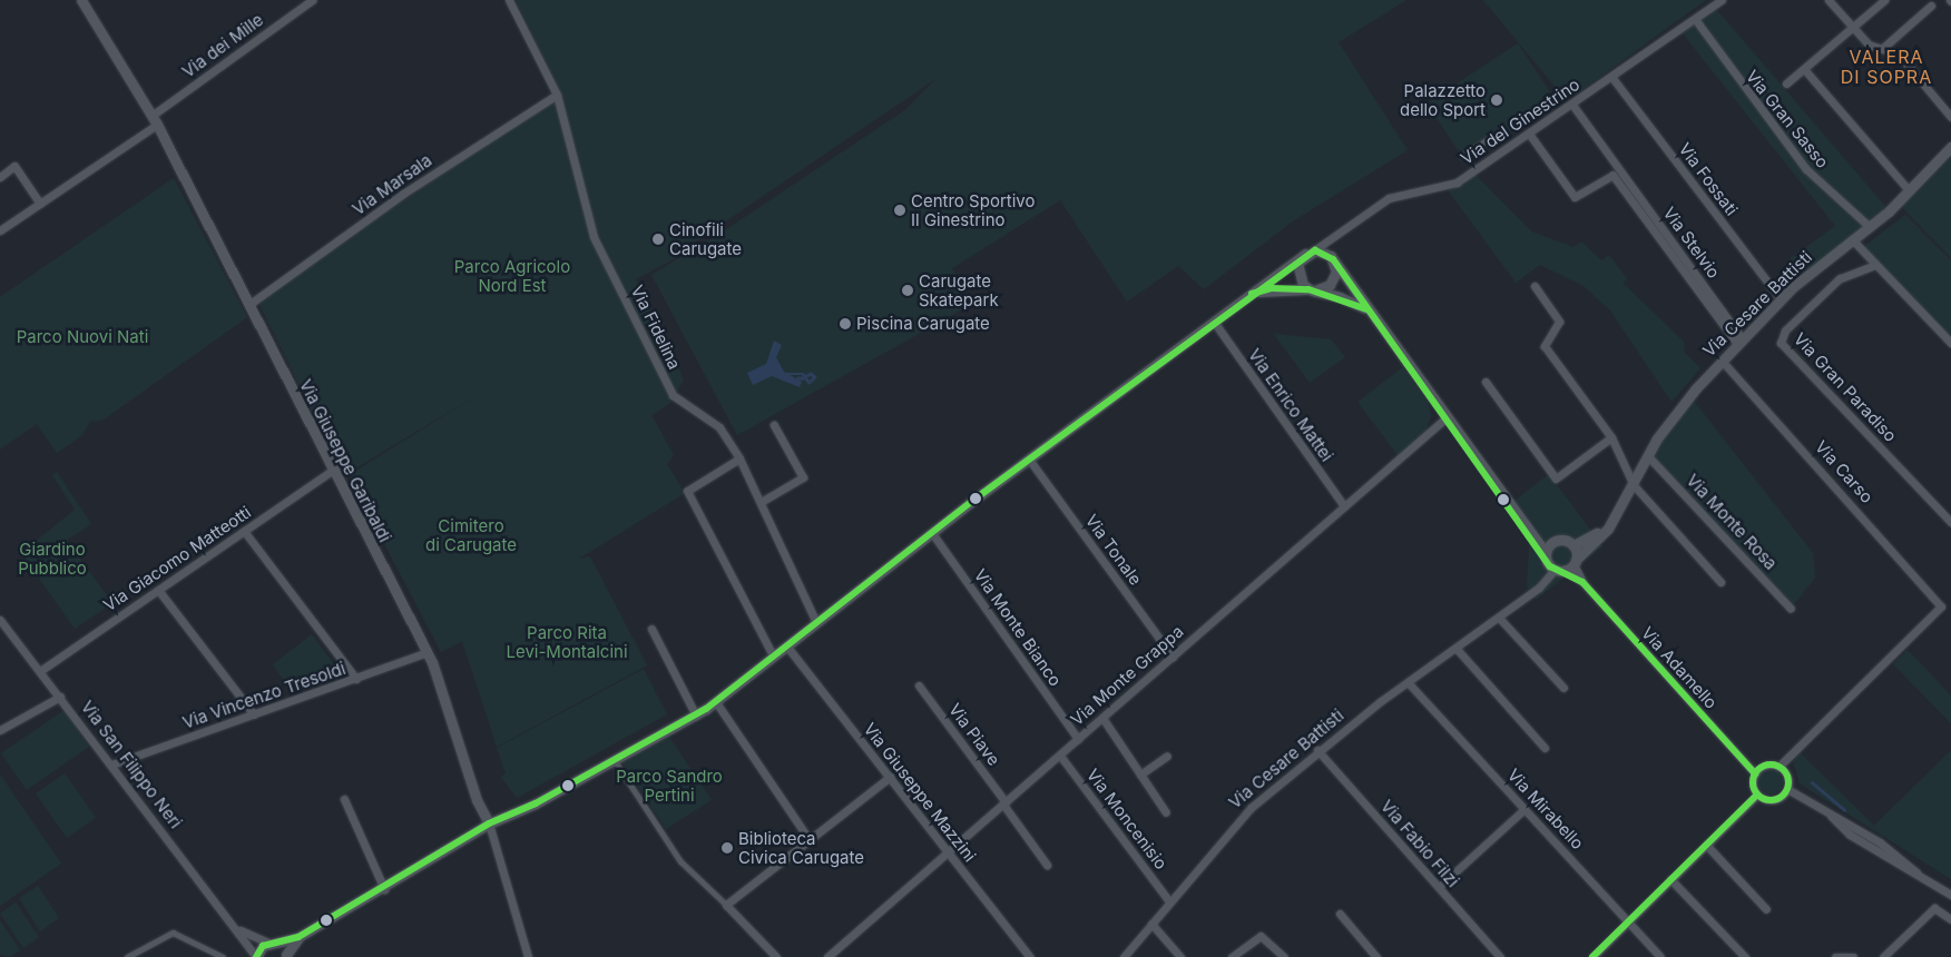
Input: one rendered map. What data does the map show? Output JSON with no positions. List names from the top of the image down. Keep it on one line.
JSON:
{"streets":{"street":["Via dei Mille","Via Gran Sasso","Via del Ginestrino","Via Fossati","Via Marsala","Via Stelvio","Via Cesare Battisti","Via Fidelina","Via Gran Paradiso","Via Enrico Mattei","Via Giuseppe Garibaldi","Via Carso","Via Monte Rosa","Via Tonale","Via Giacomo Matteotti","Via Monte Bianco","Via Adamello","Via Monte Grappa","Via Vincenzo Tresoldi","Via Piave","Via San Filippo Neri","Via Giuseppe Mazzini","Via Mirabello","Via Moncenisio","Via Fabio Filzi"]},"crossings":[["Via dei Mille","Via Giuseppe Garibaldi"],["Via Gran Sasso","Via del Ginestrino"],["Via Gran Sasso","Via Cesare Battisti"],["Via del Ginestrino","Via Fossati"],["Via del Ginestrino","Via Stelvio"],["Via del Ginestrino","Via Fidelina"],["Via del Ginestrino","Via Enrico Mattei"],["Via del Ginestrino","Via Tonale"],["Via del Ginestrino","Via Monte Bianco"],["Via Fossati","Via Cesare Battisti"],["Via Marsala","Via Fidelina"],["Via Marsala","Via Giuseppe Garibaldi"],["Via Stelvio","Via Cesare Battisti"],["Via Cesare Battisti","Via Carso"],["Via Cesare Battisti","Via Monte Rosa"],["Via Cesare Battisti","Via Adamello"],["Via Cesare Battisti","Via Mirabello"],["Via Cesare Battisti","Via Moncenisio"],["Via Cesare Battisti","Via Fabio Filzi"],["Via Enrico Mattei","Via Monte Grappa"],["Via Giuseppe Garibaldi","Via Giacomo Matteotti"],["Via Giuseppe Garibaldi","Via Vincenzo Tresoldi"],["Via Carso","Via Adamello"],["Via Tonale","Via Monte Grappa"],["Via Giacomo Matteotti","Via San Filippo Neri"],["Via Monte Bianco","Via Monte Grappa"],["Via Monte Grappa","Via Piave"],["Via Monte Grappa","Via Giuseppe Mazzini"],["Via Monte Grappa","Via Moncenisio"],["Via Vincenzo Tresoldi","Via San Filippo Neri"]],"districts":["VALERA DI SOPRA"],"parks":["Parco Agricolo Nord Est","Parco Nuovi Nati","Cimitero di Carugate","Giardino Pubblico","Parco Rita Levi-Montalcini","Parco Sandro Pertini"],"places":["Palazzetto dello Sport","Centro Sportivo Il Ginestrino","Cinofili Carugate","Carugate Skatepark","Piscina Carugate","Biblioteca Civica Carugate"]}
